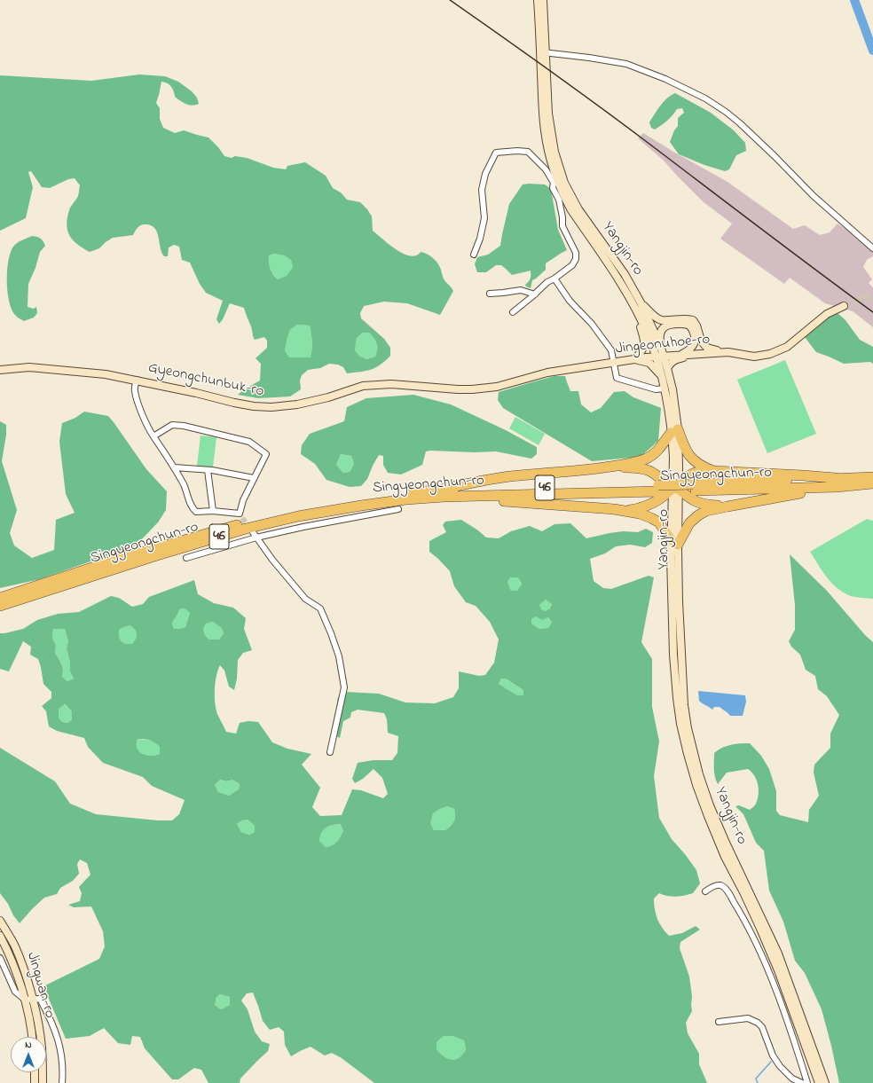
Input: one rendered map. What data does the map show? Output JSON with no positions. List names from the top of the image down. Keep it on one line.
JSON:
{"streets":{"highway":["Singyeongchun-ro","46"],"main road":["Yangjin-ro","Jingeonuhoe-ro","Gyeongchunbuk-ro","Jingwan-ro"]},"crossings":[["Yangjin-ro","Jingeonuhoe-ro"],["Jingeonuhoe-ro","Gyeongchunbuk-ro"]],"north":"top"}
